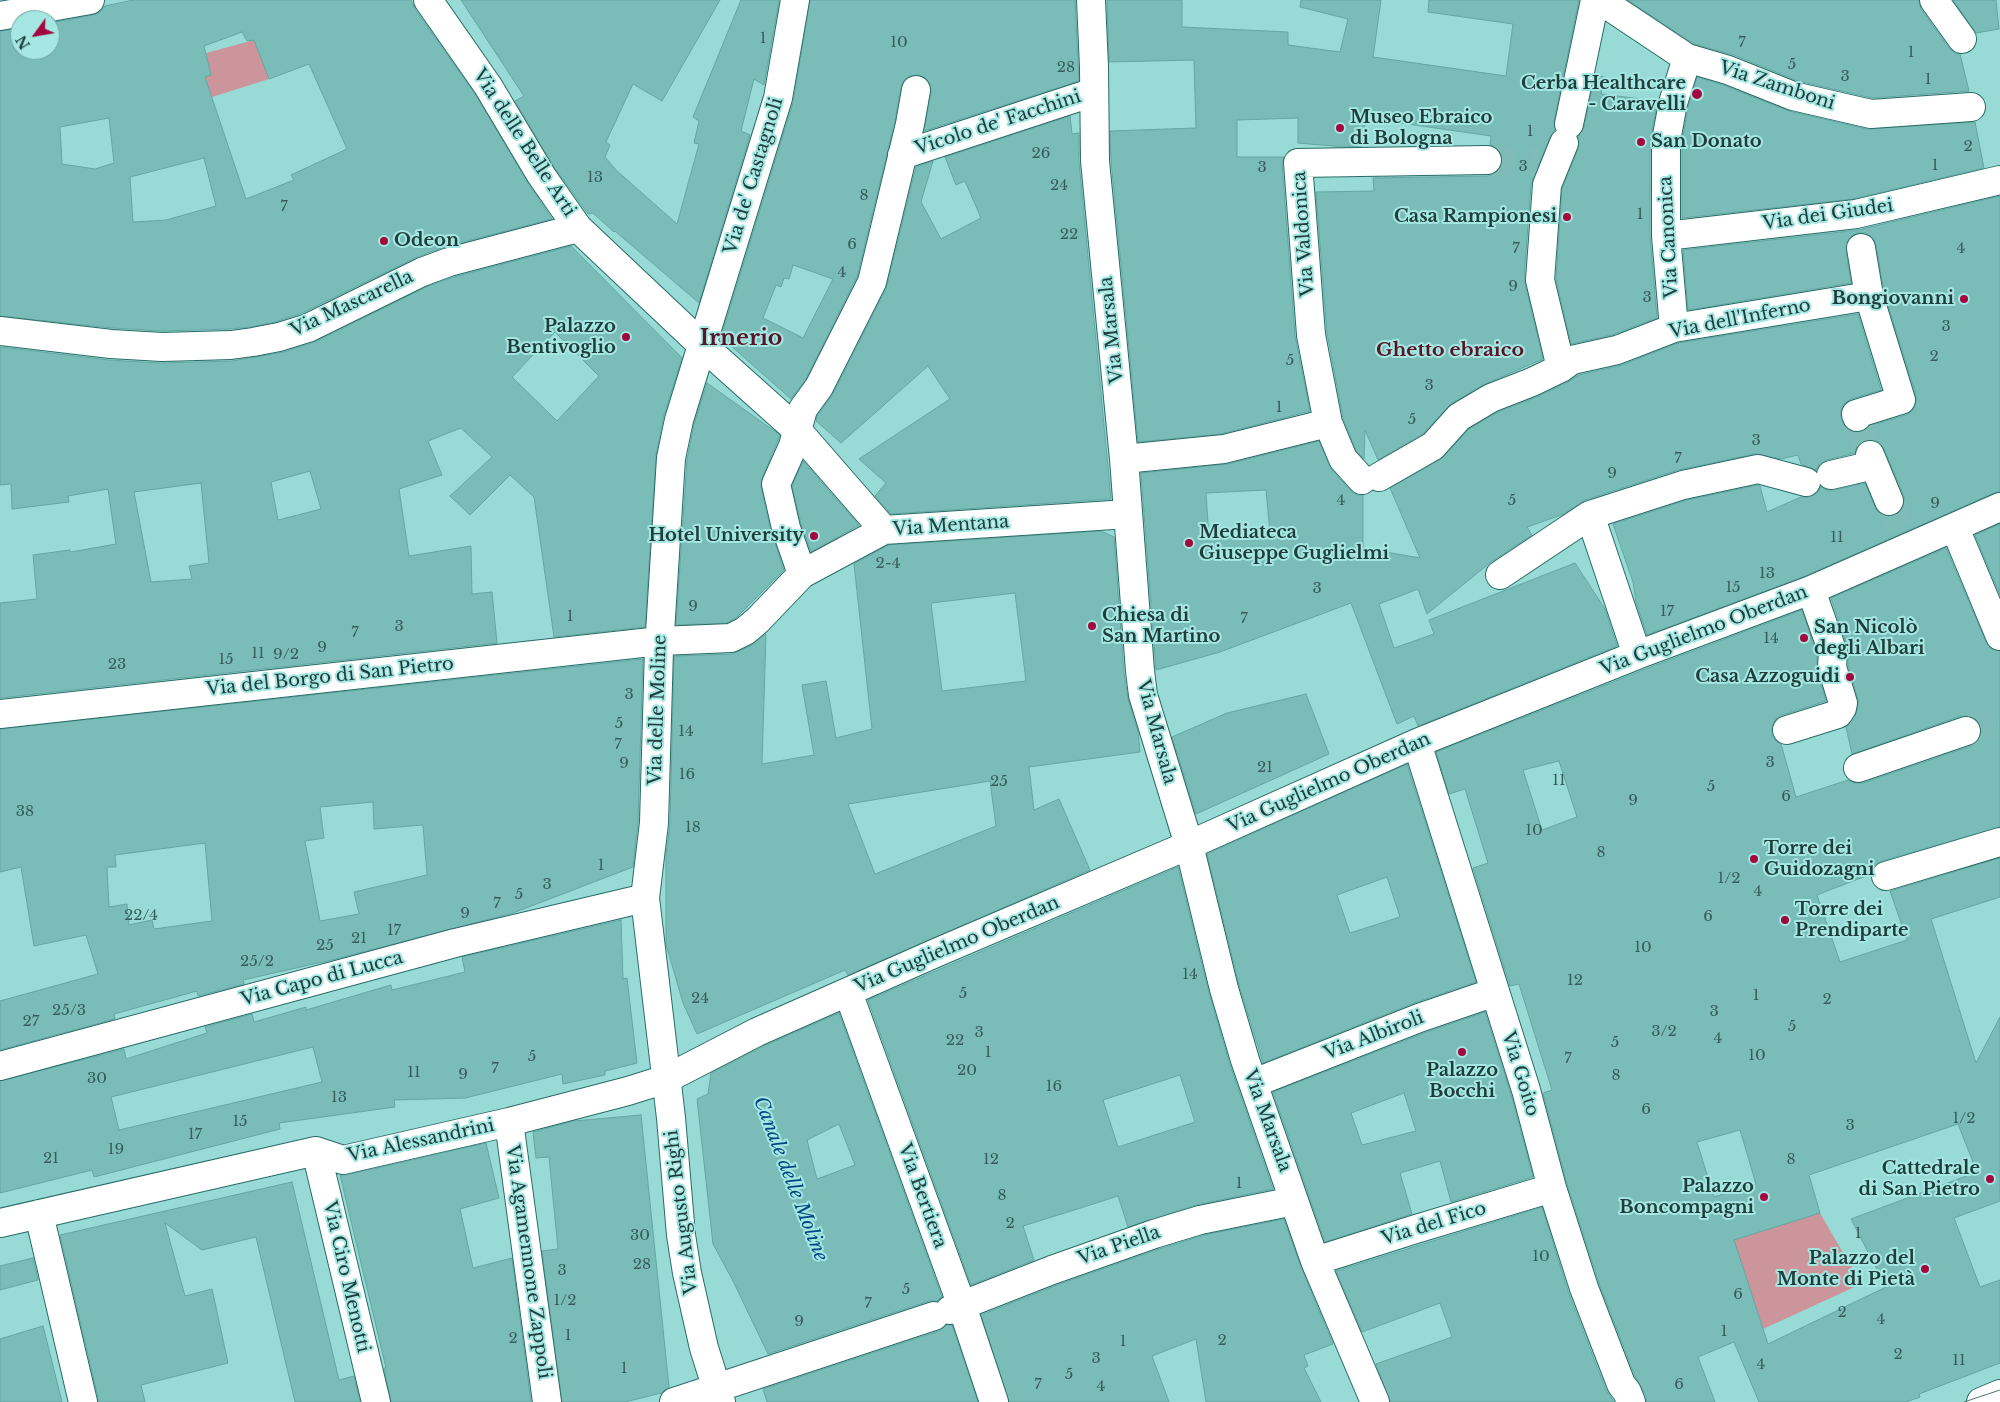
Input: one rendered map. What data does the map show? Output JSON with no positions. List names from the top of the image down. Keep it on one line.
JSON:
{"streets":{"street":["Via Zamboni","Vicolo de' Facchini","Via delle Belle Arti","Via de' Castagnoli","Via dei Giudei","Via Valdonica","Via Canonica","Via Mascarella","Via dell'Inferno","Via Marsala","Via Mentana","Via Guglielmo Oberdan","Via del Borgo di San Pietro","Via delle Moline","Via Capo di Lucca","Via Albiroli","Via Goito","Via Alessandrini","Via Bertiera","Via Augusto Righi","Via del Fico","Via Piella","Via Agamennone Zappoli","Via Ciro Menotti"]},"crossings":[["Via Zamboni","Via Canonica"],["Vicolo de' Facchini","Via delle Belle Arti"],["Vicolo de' Facchini","Via Marsala"],["Vicolo de' Facchini","Via Mentana"],["Via delle Belle Arti","Via de' Castagnoli"],["Via delle Belle Arti","Via Mascarella"],["Via delle Belle Arti","Via Mentana"],["Via delle Belle Arti","Via delle Moline"],["Via de' Castagnoli","Via delle Moline"],["Via dei Giudei","Via Canonica"],["Via Valdonica","Via dell'Inferno"],["Via Canonica","Via dell'Inferno"],["Via Marsala","Via Mentana"],["Via Marsala","Via Guglielmo Oberdan"],["Via Marsala","Via Albiroli"],["Via Marsala","Via del Fico"],["Via Marsala","Via Piella"],["Via Mentana","Via del Borgo di San Pietro"],["Via Mentana","Via delle Moline"],["Via Guglielmo Oberdan","Via delle Moline"],["Via Guglielmo Oberdan","Via Goito"],["Via Guglielmo Oberdan","Via Alessandrini"],["Via Guglielmo Oberdan","Via Bertiera"],["Via Guglielmo Oberdan","Via Augusto Righi"],["Via del Borgo di San Pietro","Via delle Moline"],["Via delle Moline","Via Capo di Lucca"],["Via delle Moline","Via Alessandrini"],["Via delle Moline","Via Augusto Righi"],["Via Albiroli","Via Goito"],["Via Goito","Via del Fico"],["Via Alessandrini","Via Augusto Righi"],["Via Alessandrini","Via Agamennone Zappoli"],["Via Alessandrini","Via Ciro Menotti"],["Via Bertiera","Via Piella"],["Via Augusto Righi","Via Piella"]],"districts":["Irnerio","Ghetto ebraico"],"water":["Canale delle Moline"],"places":["Cerba Healthcare - Caravelli","Museo Ebraico di Bologna","San Donato","Casa Rampionesi","Odeon","Bongiovanni","Palazzo Bentivoglio","Hotel University","Mediateca Giuseppe Guglielmi","Chiesa di San Martino","San Nicolò degli Albari","Casa Azzoguidi","Torre dei Guidozagni","Torre dei Prendiparte","Palazzo Bocchi","Cattedrale di San Pietro","Palazzo Boncompagni","Palazzo del Monte di Pietà"],"house_numbers":["1","10","7","1","5","28","3","1","1","2","26","1","3","3","13","24","8","7","1","22","6","7","4","4","9","3","3","2","5","3","1","5","3","7","9","4","5","9","11","2-4","13","15","3","9","17","1","7","3","7","14","9","11","9/2","15","23","3","5","14","7","3","9","21","16","11","25","5","6","9","38","18","10","8","1","1/2","3","4","5","7","9","22/4","6","17","21","25","10","25/2","14","12","5","1","24","2","25/3","3","27","5","3/2","3","4","22","5","1","10","5","7","7","20","11","9","8","30","16","13","6","1/2","15","3","17","19","21","12","8","1","8","2","1","30","10","28","3","5","6","1/2","7","2","4","9","1","1","2","2","1","2","3","11","4","1","5","7","6","4"],"north":"bottom left"}
